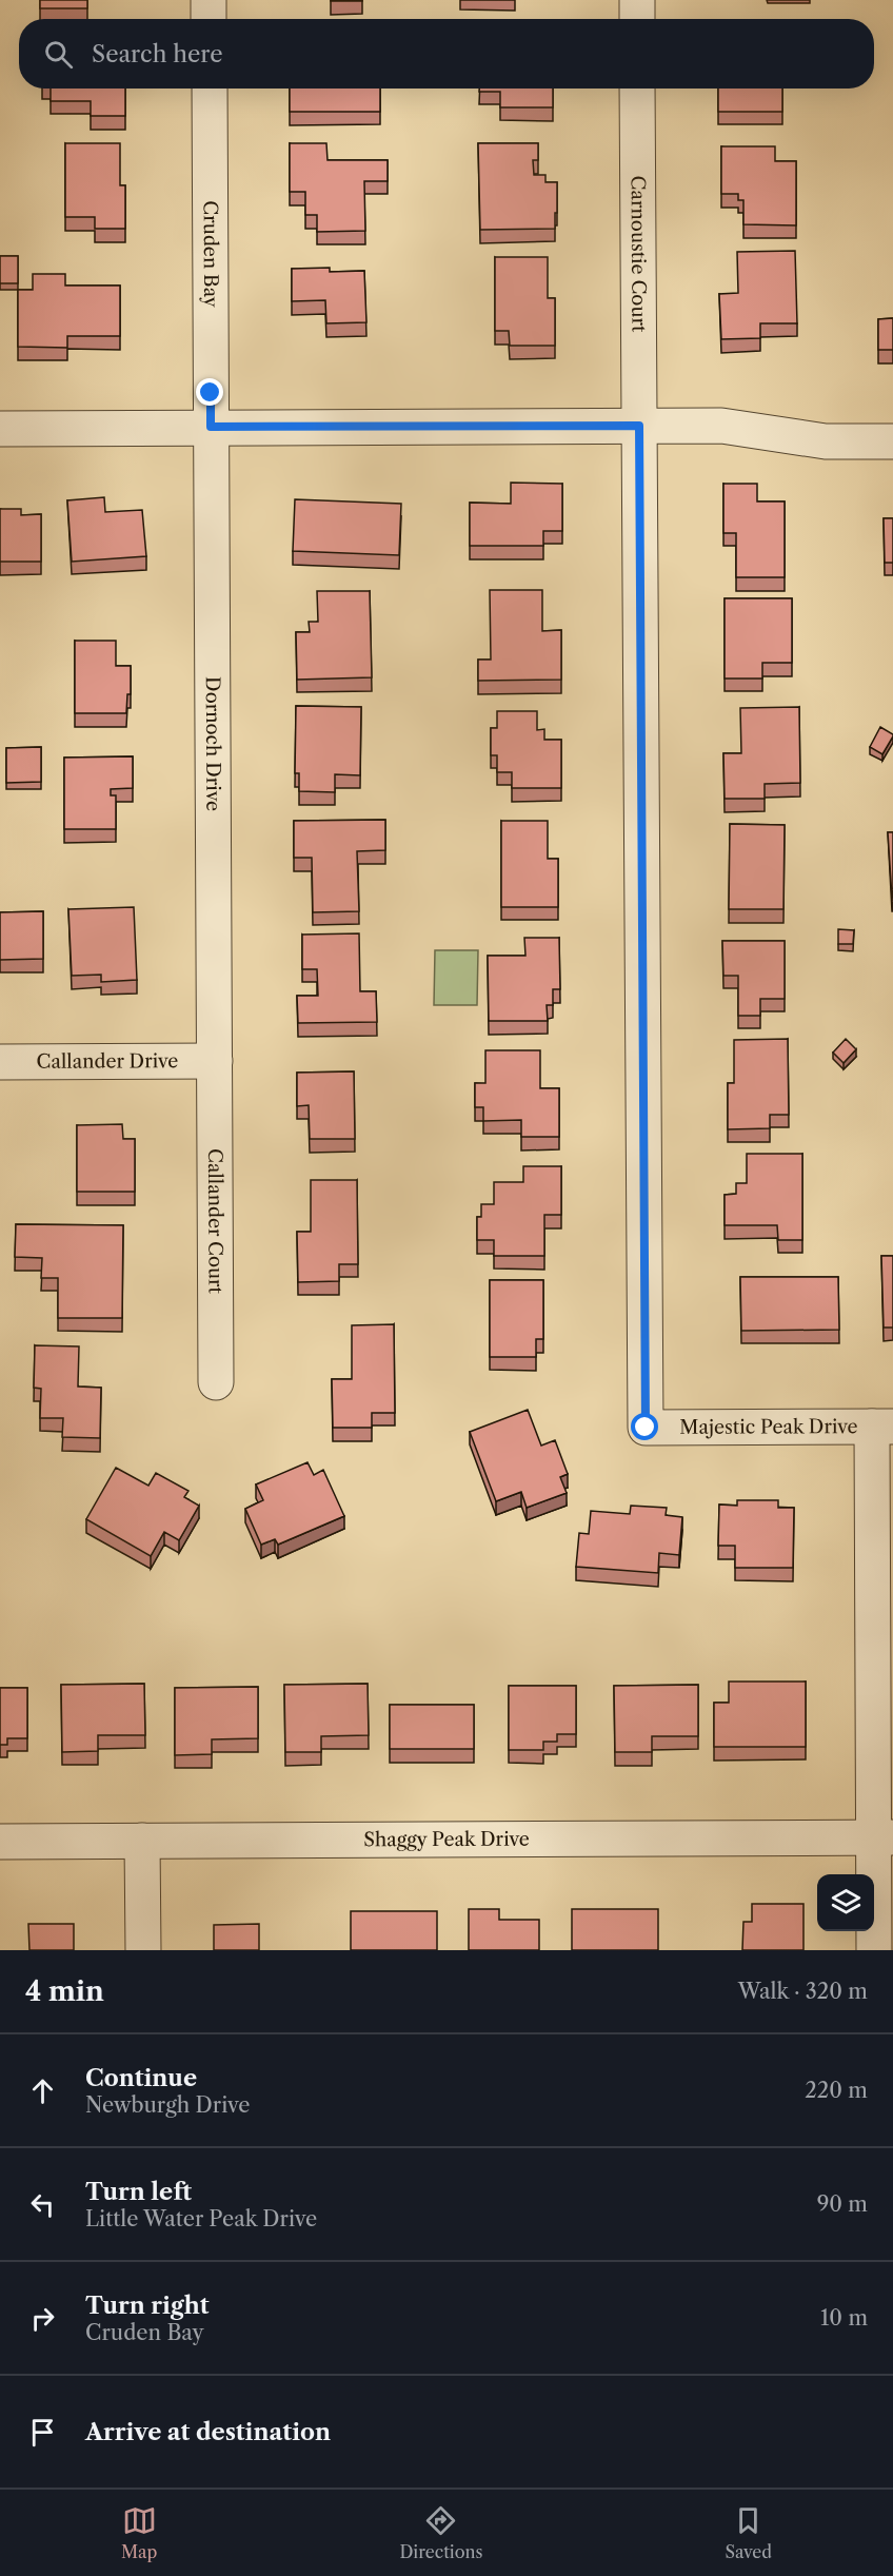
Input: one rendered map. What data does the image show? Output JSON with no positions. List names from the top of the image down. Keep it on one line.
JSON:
{"streets":{"street":["Carnoustie Court","Cruden Bay","Dornoch Drive","Callander Drive","Callander Court","Majestic Peak Drive","Shaggy Peak Drive"]},"crossings":[["Carnoustie Court","Majestic Peak Drive"],["Cruden Bay","Dornoch Drive"],["Dornoch Drive","Callander Drive"],["Dornoch Drive","Callander Court"],["Callander Drive","Callander Court"]],"page":{"search":"Search here","heading":["4 min","Walk · 320 m"],"list":[["Continue","Newburgh Drive","220 m"],["Turn left","Little Water Peak Drive","90 m"],["Turn right","Cruden Bay","10 m"],"Arrive at destination"],"nav":["Map","Directions","Saved"]}}
